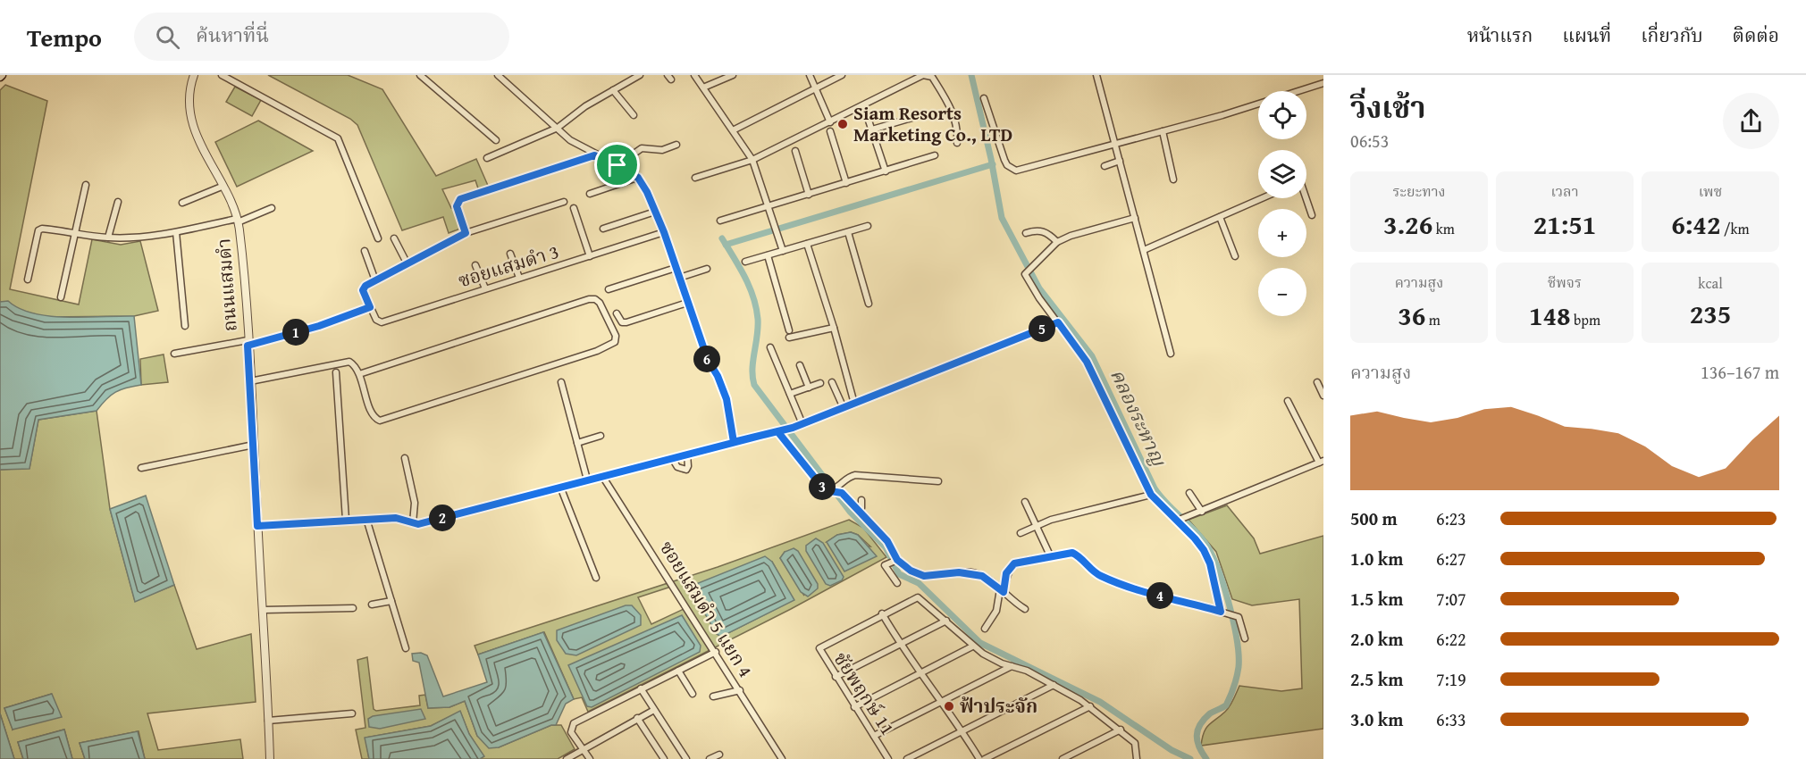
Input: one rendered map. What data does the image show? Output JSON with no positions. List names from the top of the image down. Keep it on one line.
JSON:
{"streets":{"street":["ซอยแสมดำ 3","ถนนแสมดำ","ซอยแสมดำ 5 แยก 4","ชัยพฤกษ์ 11"]},"water":["คลองระหาญ"],"places":["Siam Resorts Marketing Co., LTD","ฟ้าประจัก"],"page":{"header":"Tempo","search":"ค้นหาที่นี่","nav":["หน้าแรก","แผนที่","เกี่ยวกับ","ติดต่อ"],"heading":["วิ่งเช้า","06:53"],"map_buttons":["+","−"],"stats":[["ระยะทาง","3.26 km"],["เวลา","21:51"],["เพซ","6:42 /km"],["ความสูง","36 m"],["ชีพจร","148 bpm"],["kcal","235"]],"pins":["5","1","6","3","2","4"],"chart":["ความสูง","136–167 m"],"list":[{"name":"500 m","note":"6:23"},{"name":"1.0 km","note":"6:27"},{"name":"1.5 km","note":"7:07"},{"name":"2.0 km","note":"6:22"},{"name":"2.5 km","note":"7:19"},{"name":"3.0 km","note":"6:33"}]}}
